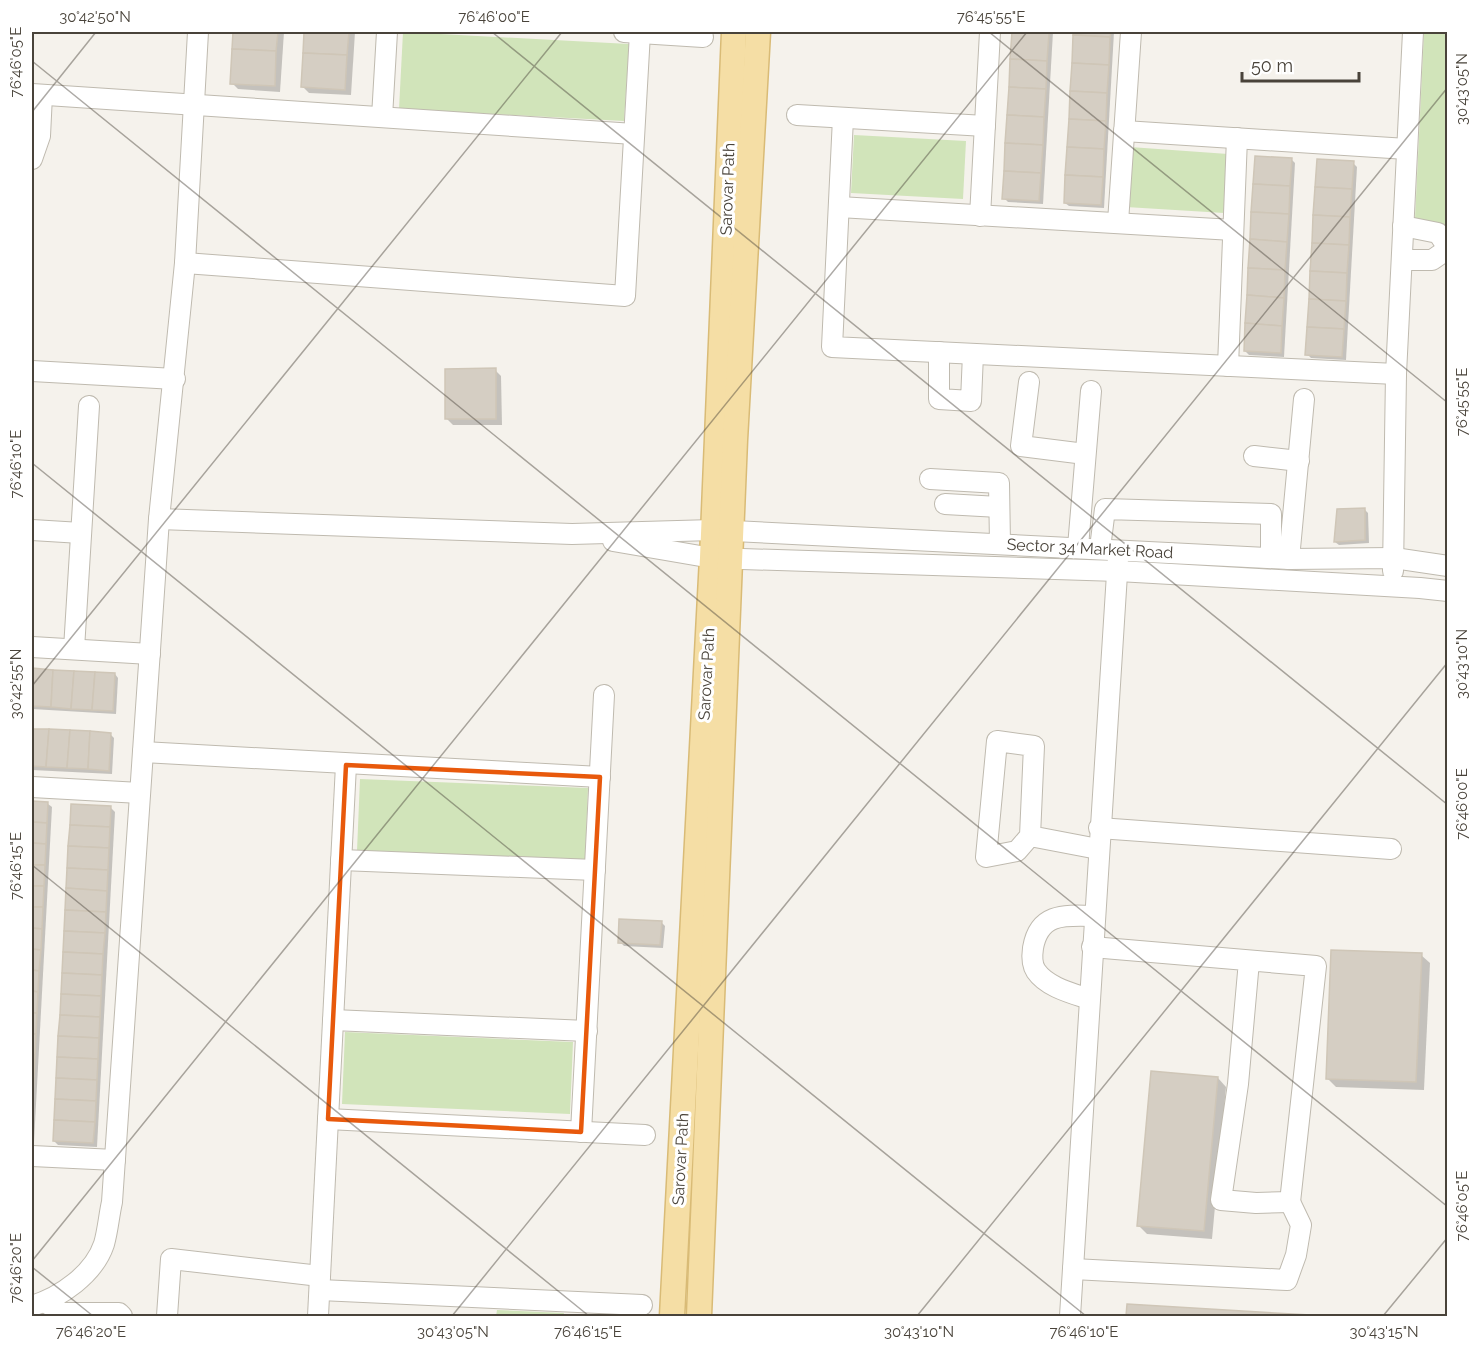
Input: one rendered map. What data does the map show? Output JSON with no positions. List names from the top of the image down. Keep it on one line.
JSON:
{"streets":{"main road":["Sarovar Path"],"street":["Sector 34 Market Road"]},"crossings":[["Sarovar Path","Sector 34 Market Road"]],"scale_bar":"50 m","coordinates":["30°42'50\"N","76°46'00\"E","76°45'55\"E","76°46'05\"E","30°43'05\"N","76°46'10\"E","30°43'10\"N","30°42'55\"N","76°46'15\"E","76°46'20\"E","30°43'15\"N"]}
